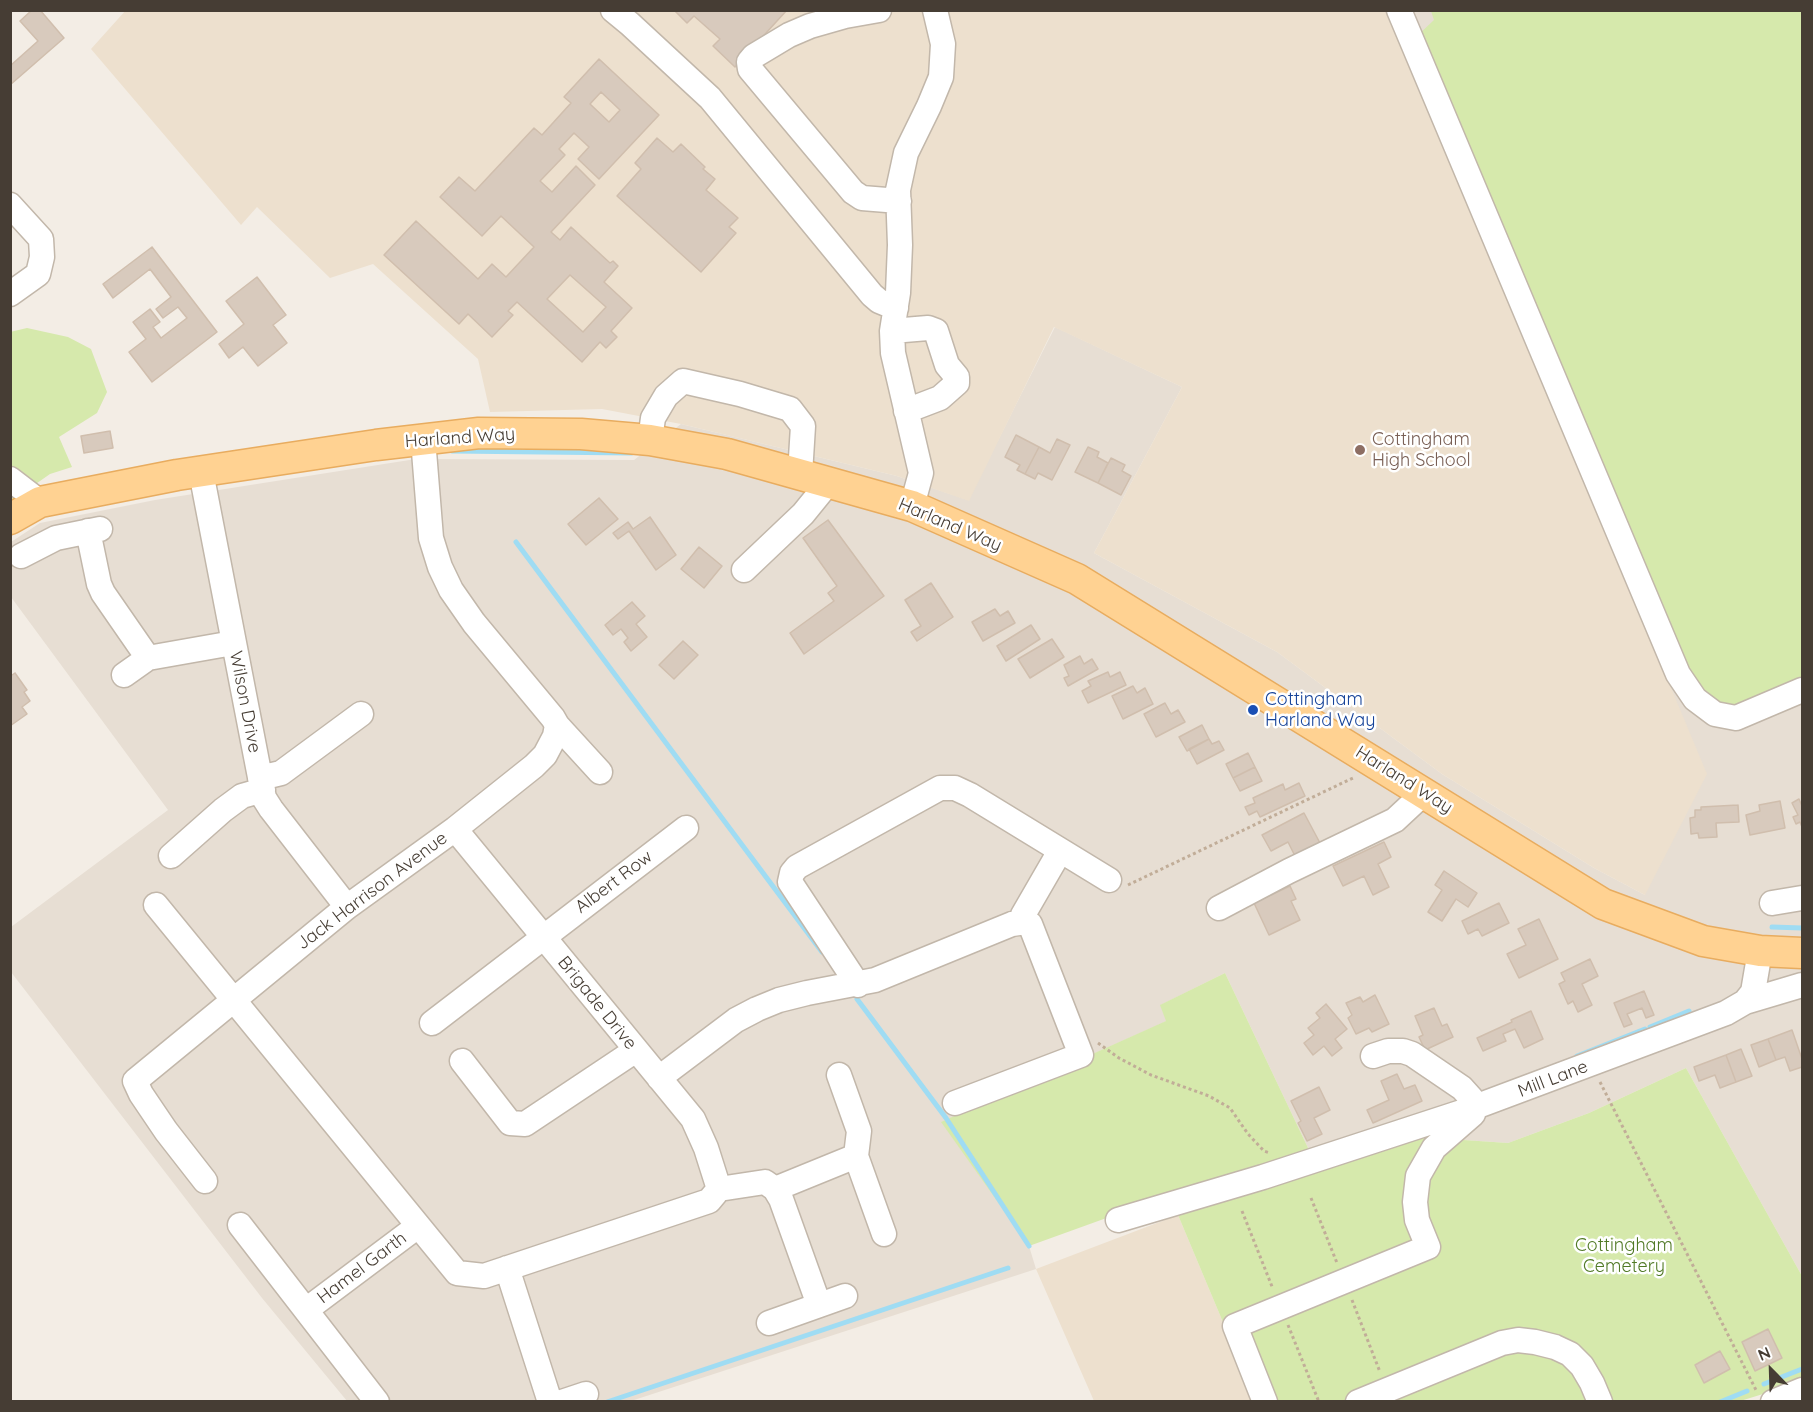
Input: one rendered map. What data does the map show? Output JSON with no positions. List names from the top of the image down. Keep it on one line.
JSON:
{"streets":{"main road":["Harland Way"],"street":["Wilson Drive","Albert Row","Jack Harrison Avenue","Brigade Drive","Mill Lane","Hamel Garth"]},"crossings":[["Harland Way","Wilson Drive"],["Wilson Drive","Jack Harrison Avenue"],["Albert Row","Brigade Drive"],["Jack Harrison Avenue","Brigade Drive"]],"parks":["Cottingham Cemetery"],"places":["Cottingham High School","Cottingham Harland Way"],"north":"top left"}
